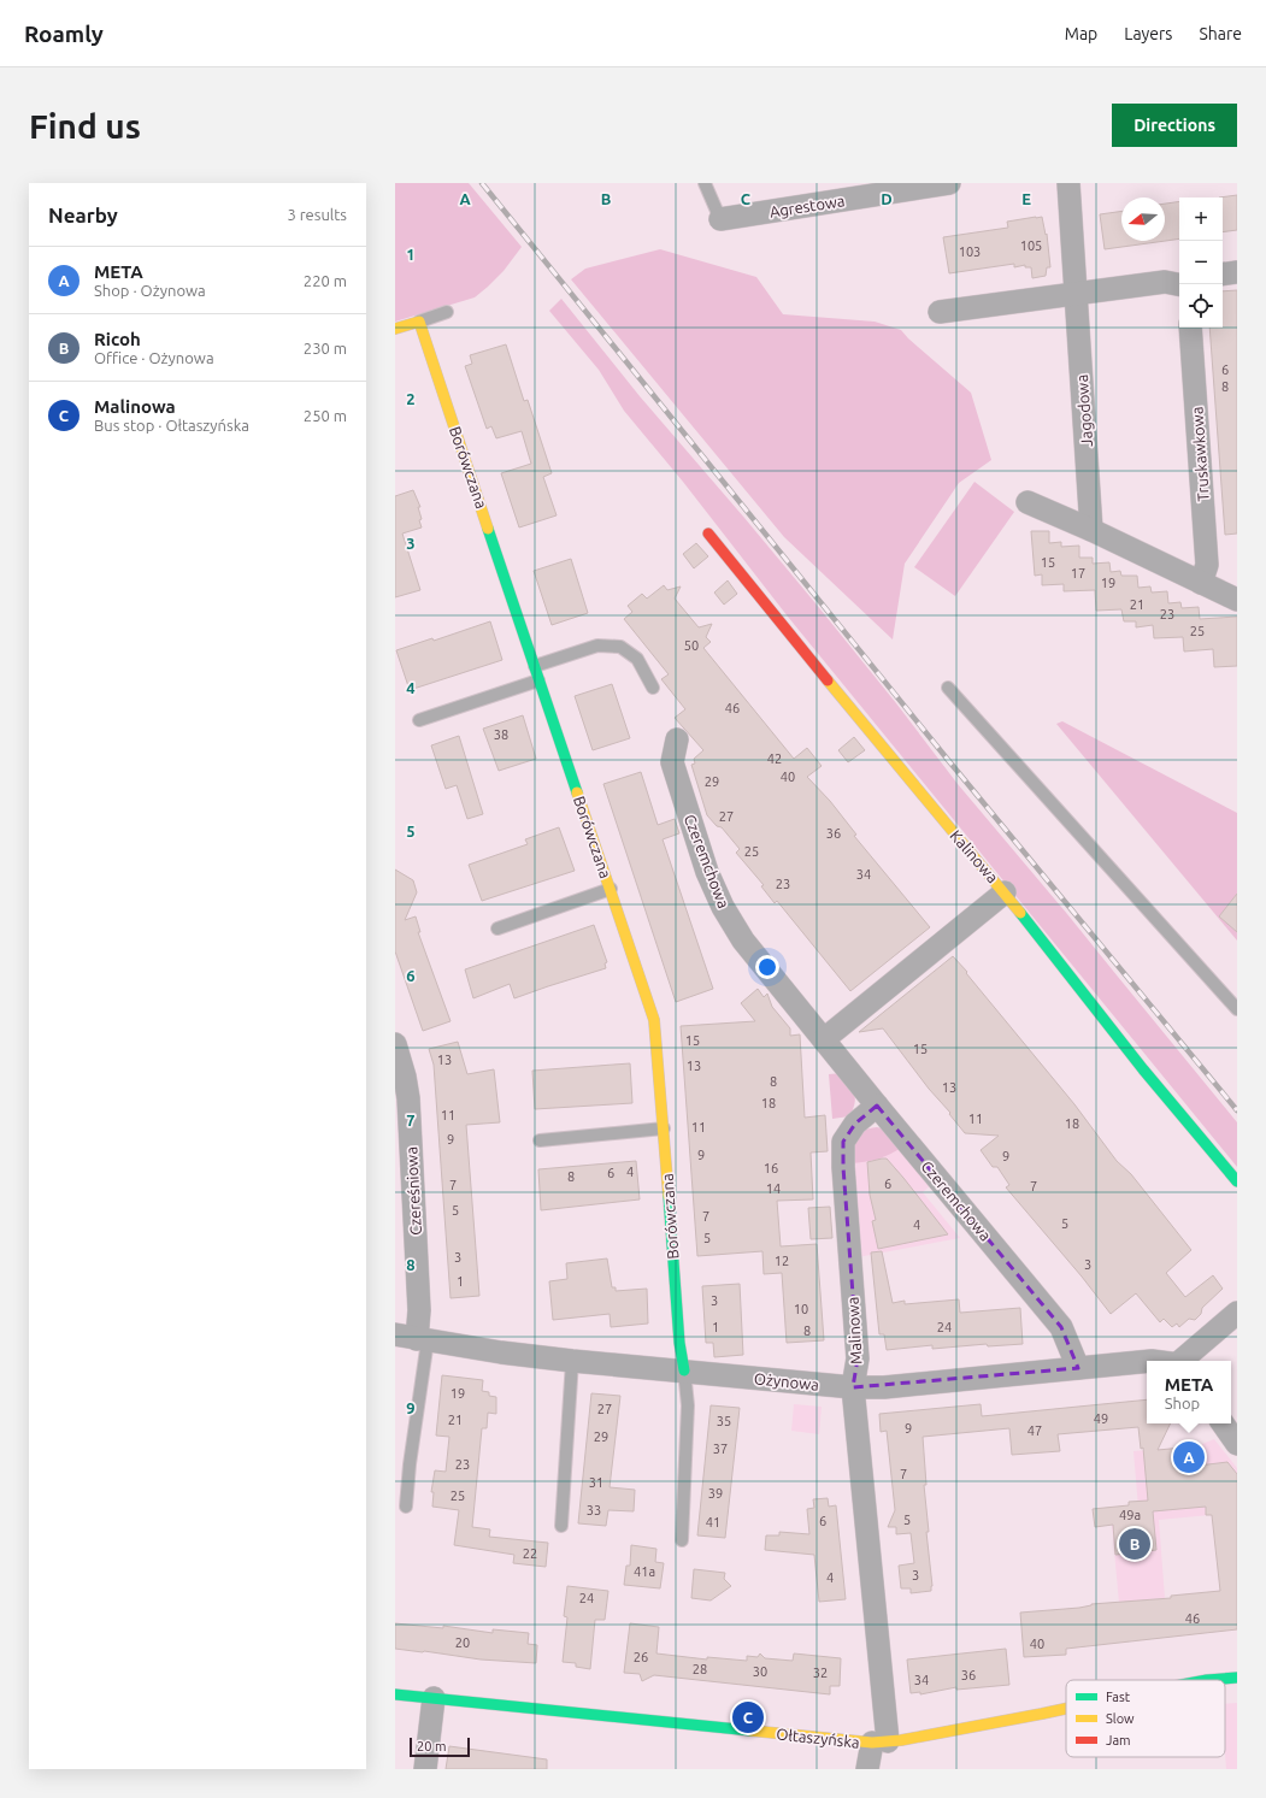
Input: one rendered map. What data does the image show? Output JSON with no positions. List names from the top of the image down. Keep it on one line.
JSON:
{"streets":{"street":["Agrestowa","Jagodowa","Truskawkowa","Borówczana","Kalinowa","Czeremchowa","Czereśniowa","Malinowa","Ożynowa","Ołtaszyńska"]},"crossings":[["Borówczana","Ożynowa"],["Czeremchowa","Malinowa"],["Czeremchowa","Ożynowa"],["Czereśniowa","Ożynowa"],["Malinowa","Ożynowa"],["Malinowa","Ołtaszyńska"]],"house_numbers":["105","103","6","8","15","17","19","21","23","25","50","46","38","42","40","29","27","36","25","34","23","15","15","13","13","8","13","18","11","11","18","11","9","9","9","16","4","6","8","6","7","7","14","5","7","5","4","5","3","12","3","1","3","10","1","24","8","19","27","49","21","35","9","47","29","37","23","7","31","39","25","33","49a","5","6","41","22","41a","3","4","24","46","20","40","26","28","30","32","36","34"],"legend":["Fast","Slow","Jam"],"scale_bar":"20 m","north":"left","page":{"header":"Roamly","nav":["Map","Layers","Share"],"buttons":"Directions","title":"Find us","heading":["Nearby","3 results"],"map_buttons":["+","−"],"list":[{"mark":"A","name":"META","note":"Shop · Ożynowa","value":"220 m"},{"mark":"B","name":"Ricoh","note":"Office · Ożynowa","value":"230 m"},{"mark":"C","name":"Malinowa","note":"Bus stop · Ołtaszyńska","value":"250 m"}],"popup":["META","Shop"],"pins":["A","B","C"],"scale":"20 m"},"grid":{"columns":["A","B","C","D","E"],"rows":["1","2","3","4","5","6","7","8","9"]}}
